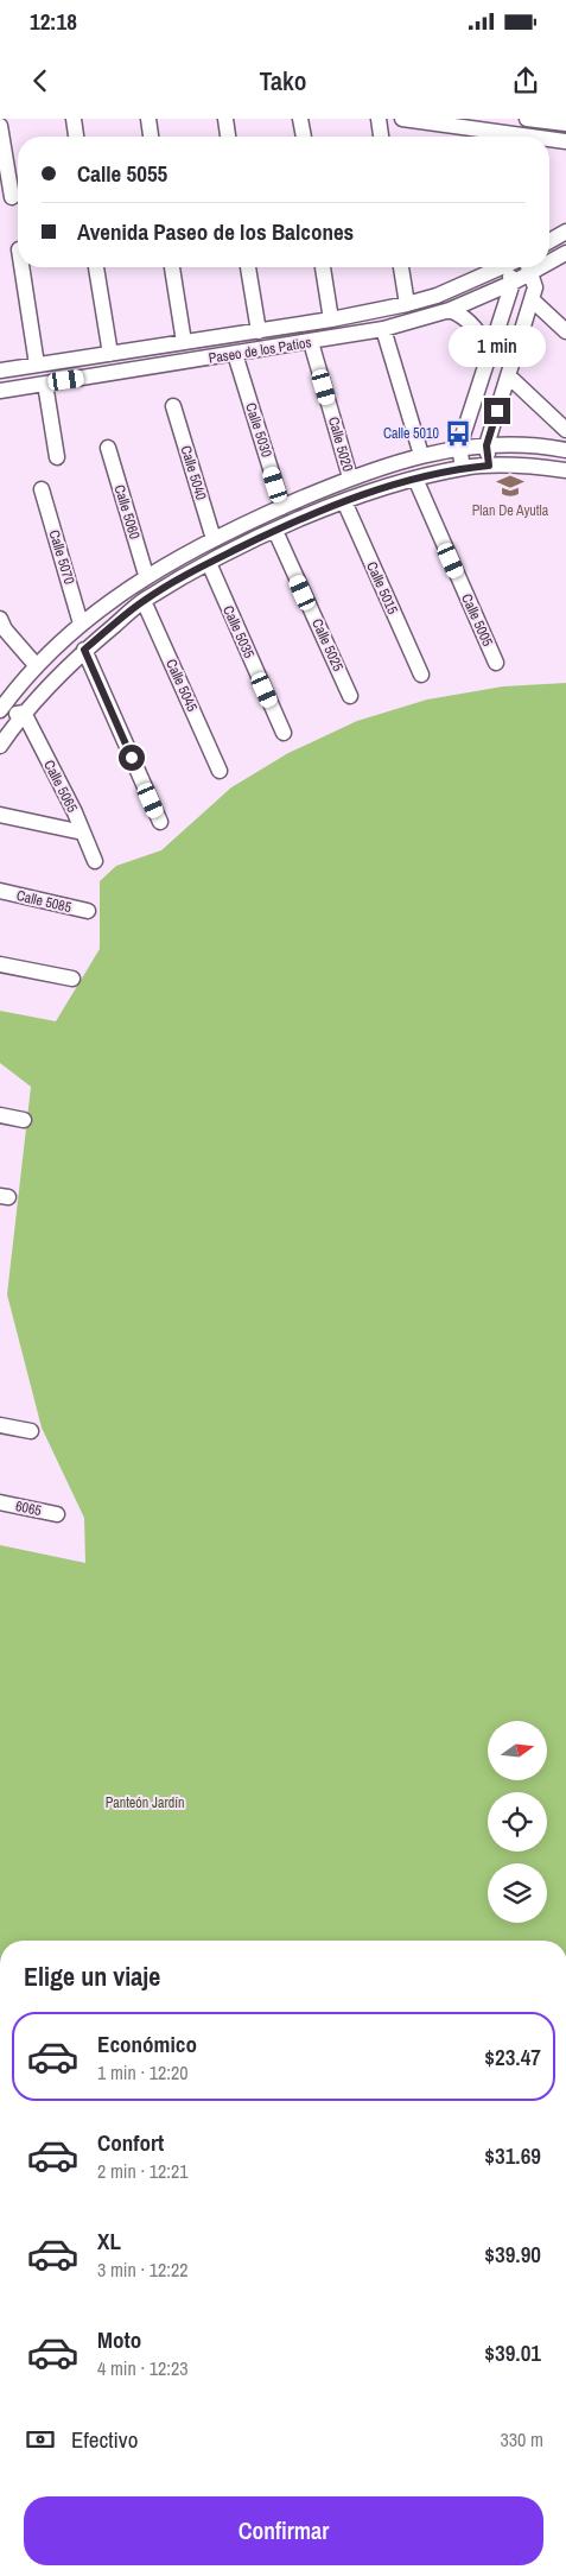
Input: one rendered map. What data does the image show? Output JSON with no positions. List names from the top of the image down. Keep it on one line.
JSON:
{"streets":{"street":["Paseo de los Patios","Calle 5030","Calle 5020","Calle 5040","Calle 5060","Calle 5070","Calle 5015","Calle 5005","Calle 5035","Calle 5025","Calle 5045","Calle 5065","Calle 5085","6065"]},"crossings":[["Paseo de los Patios","Calle 5030"],["Paseo de los Patios","Calle 5020"]],"parks":["Panteón Jardín"],"places":{"bus stop":["Calle 5010"],"school or university":["Plan De Ayutla"]},"north":"right","page":{"status":"12:18","header":"Tako","banner":["Calle 5055","Avenida Paseo de los Balcones"],"bubble":"1 min","heading":"Elige un viaje","list":[{"name":"Económico","note":"1 min · 12:20","value":"$23.47"},{"name":"Confort","note":"2 min · 12:21","value":"$31.69"},{"name":"XL","note":"3 min · 12:22","value":"$39.90"},{"name":"Moto","note":"4 min · 12:23","value":"$39.01"}],"pay":["Efectivo","330 m"],"buttons":"Confirmar"}}
